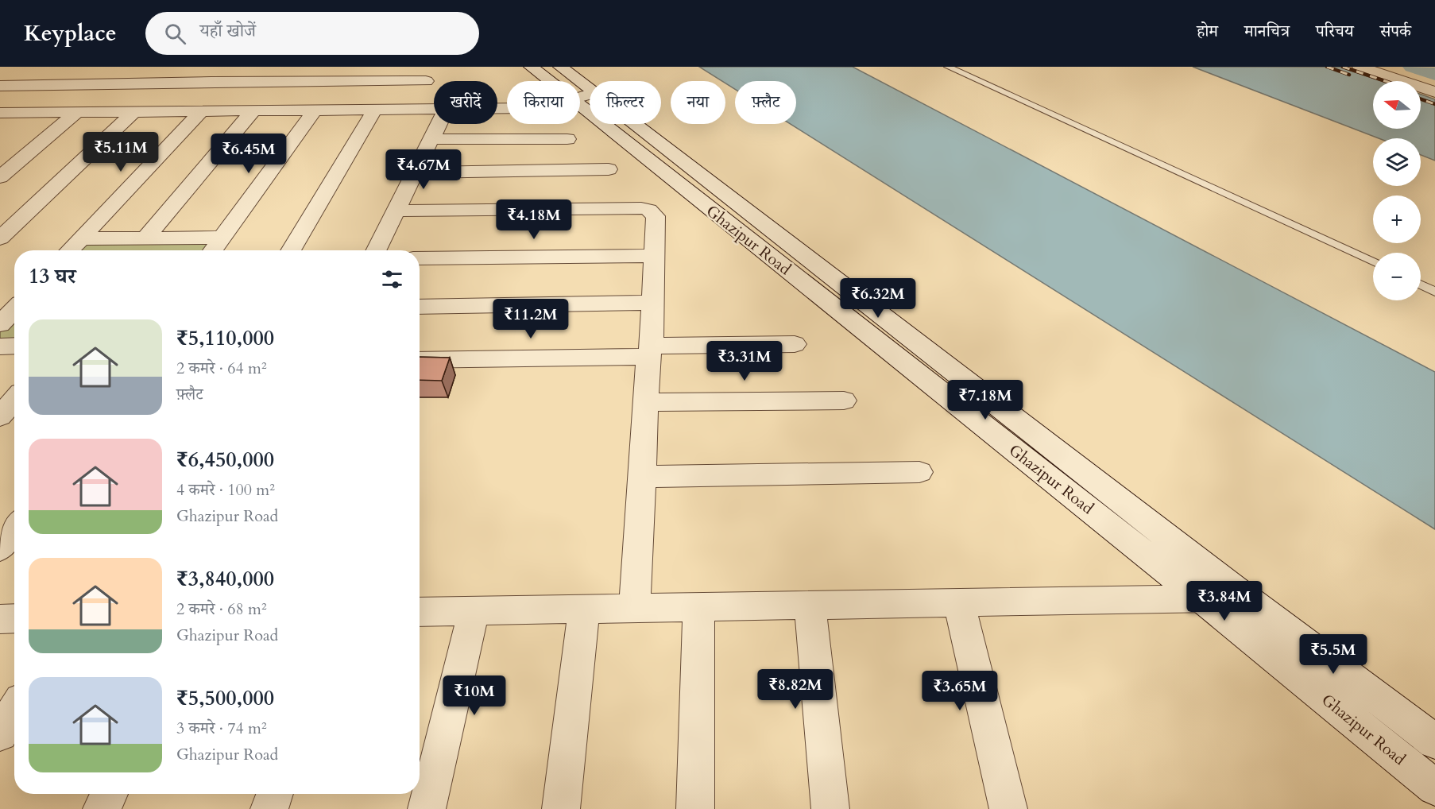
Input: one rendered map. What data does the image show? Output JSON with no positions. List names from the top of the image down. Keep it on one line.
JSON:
{"streets":{"street":["Ghazipur Road"]},"north":"left","page":{"header":"Keyplace","search":"यहाँ खोजें","nav":["होम","मानचित्र","परिचय","संपर्क"],"map_buttons":["+","−"],"chip":["खरीदें","किराया","फ़िल्टर","नया","फ़्लैट"],"price":["₹5.11M","₹6.45M","₹4.67M","₹4.18M","₹6.32M","₹11.2M","₹3.31M","₹7.18M","₹3.84M","₹5.5M","₹8.82M","₹3.65M","₹10M"],"heading":"13 घर","list":[{"name":"₹5,110,000","note":"2 कमरे · 64 m² · फ़्लैट"},{"name":"₹6,450,000","note":"4 कमरे · 100 m² · Ghazipur Road"},{"name":"₹3,840,000","note":"2 कमरे · 68 m² · Ghazipur Road"},{"name":"₹5,500,000","note":"3 कमरे · 74 m² · Ghazipur Road"}]}}
